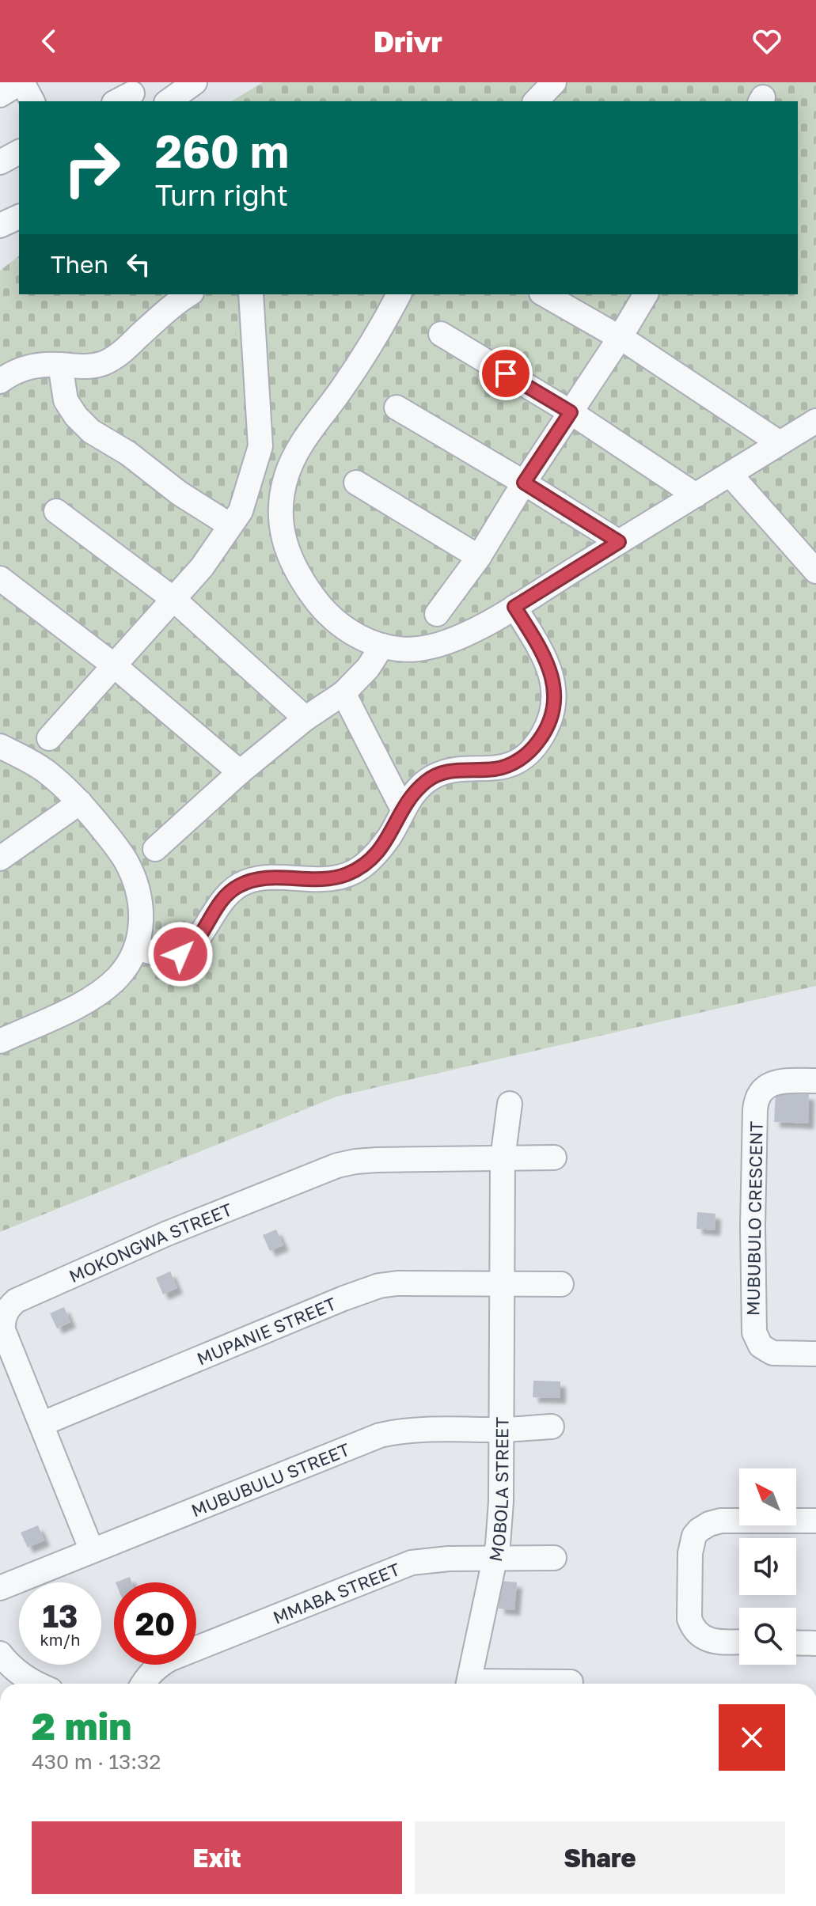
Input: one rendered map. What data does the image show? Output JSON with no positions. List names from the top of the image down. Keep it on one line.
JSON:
{"streets":{"street":["MUBUBULO CRESCENT","MOKONGWA STREET","MUPANIE STREET","MUBUBULU STREET","MOBOLA STREET","MMABA STREET"]},"crossings":[["MOKONGWA STREET","MUPANIE STREET"],["MOKONGWA STREET","MUBUBULU STREET"],["MOKONGWA STREET","MOBOLA STREET"],["MUPANIE STREET","MOBOLA STREET"],["MUBUBULU STREET","MOBOLA STREET"],["MOBOLA STREET","MMABA STREET"]],"north":"top left","page":{"header":"Drivr","turn":["260 m","Turn right"],"then":"Then","speed":"13 km/h","limit":"20","heading":["2 min","430 m · 13:32"],"buttons":["Exit","Share"]}}
